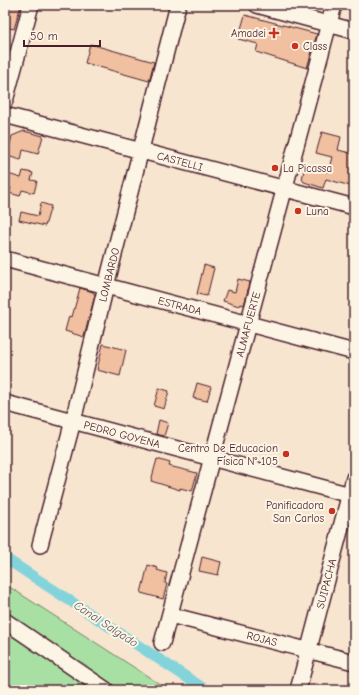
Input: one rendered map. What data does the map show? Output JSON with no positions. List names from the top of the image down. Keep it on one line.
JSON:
{"streets":{"street":["CASTELLI","LOMBARDO","ESTRADA","ALMAFUERTE","PEDRO GOYENA","SUIPACHA","ROJAS"]},"crossings":[["CASTELLI","LOMBARDO"],["CASTELLI","ALMAFUERTE"],["LOMBARDO","ESTRADA"],["LOMBARDO","PEDRO GOYENA"],["ESTRADA","ALMAFUERTE"],["ALMAFUERTE","PEDRO GOYENA"],["ALMAFUERTE","ROJAS"],["PEDRO GOYENA","SUIPACHA"],["SUIPACHA","ROJAS"]],"water":["Canal Salgado"],"places":{"health":["Amadei"],"other":["Class","La Picassa","Luna","Centro De Educacion Física N° 105","Panificadora San Carlos"]},"scale_bar":"50 m"}
